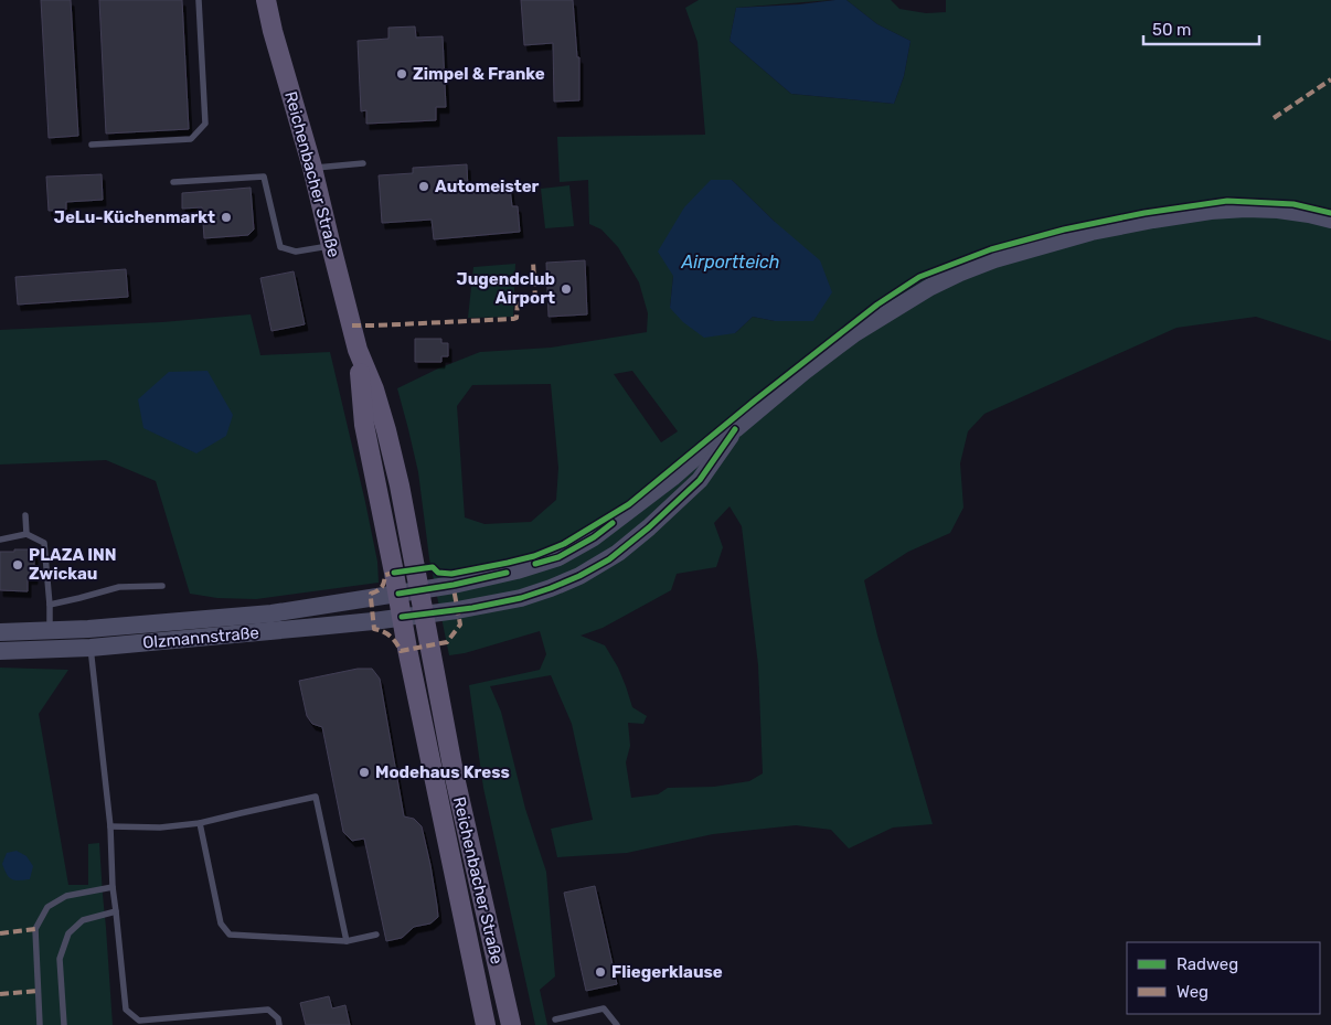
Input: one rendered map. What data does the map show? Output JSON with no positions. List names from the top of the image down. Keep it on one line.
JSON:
{"streets":{"main road":["Reichenbacher Straße","Olzmannstraße"]},"crossings":[["Reichenbacher Straße","Olzmannstraße"]],"water":["Airportteich"],"places":["Zimpel & Franke","Automeister","JeLu-Küchenmarkt","Jugendclub Airport","PLAZA INN Zwickau","Modehaus Kress","Fliegerklause"],"legend":["Radweg","Weg"],"scale_bar":"50 m"}
